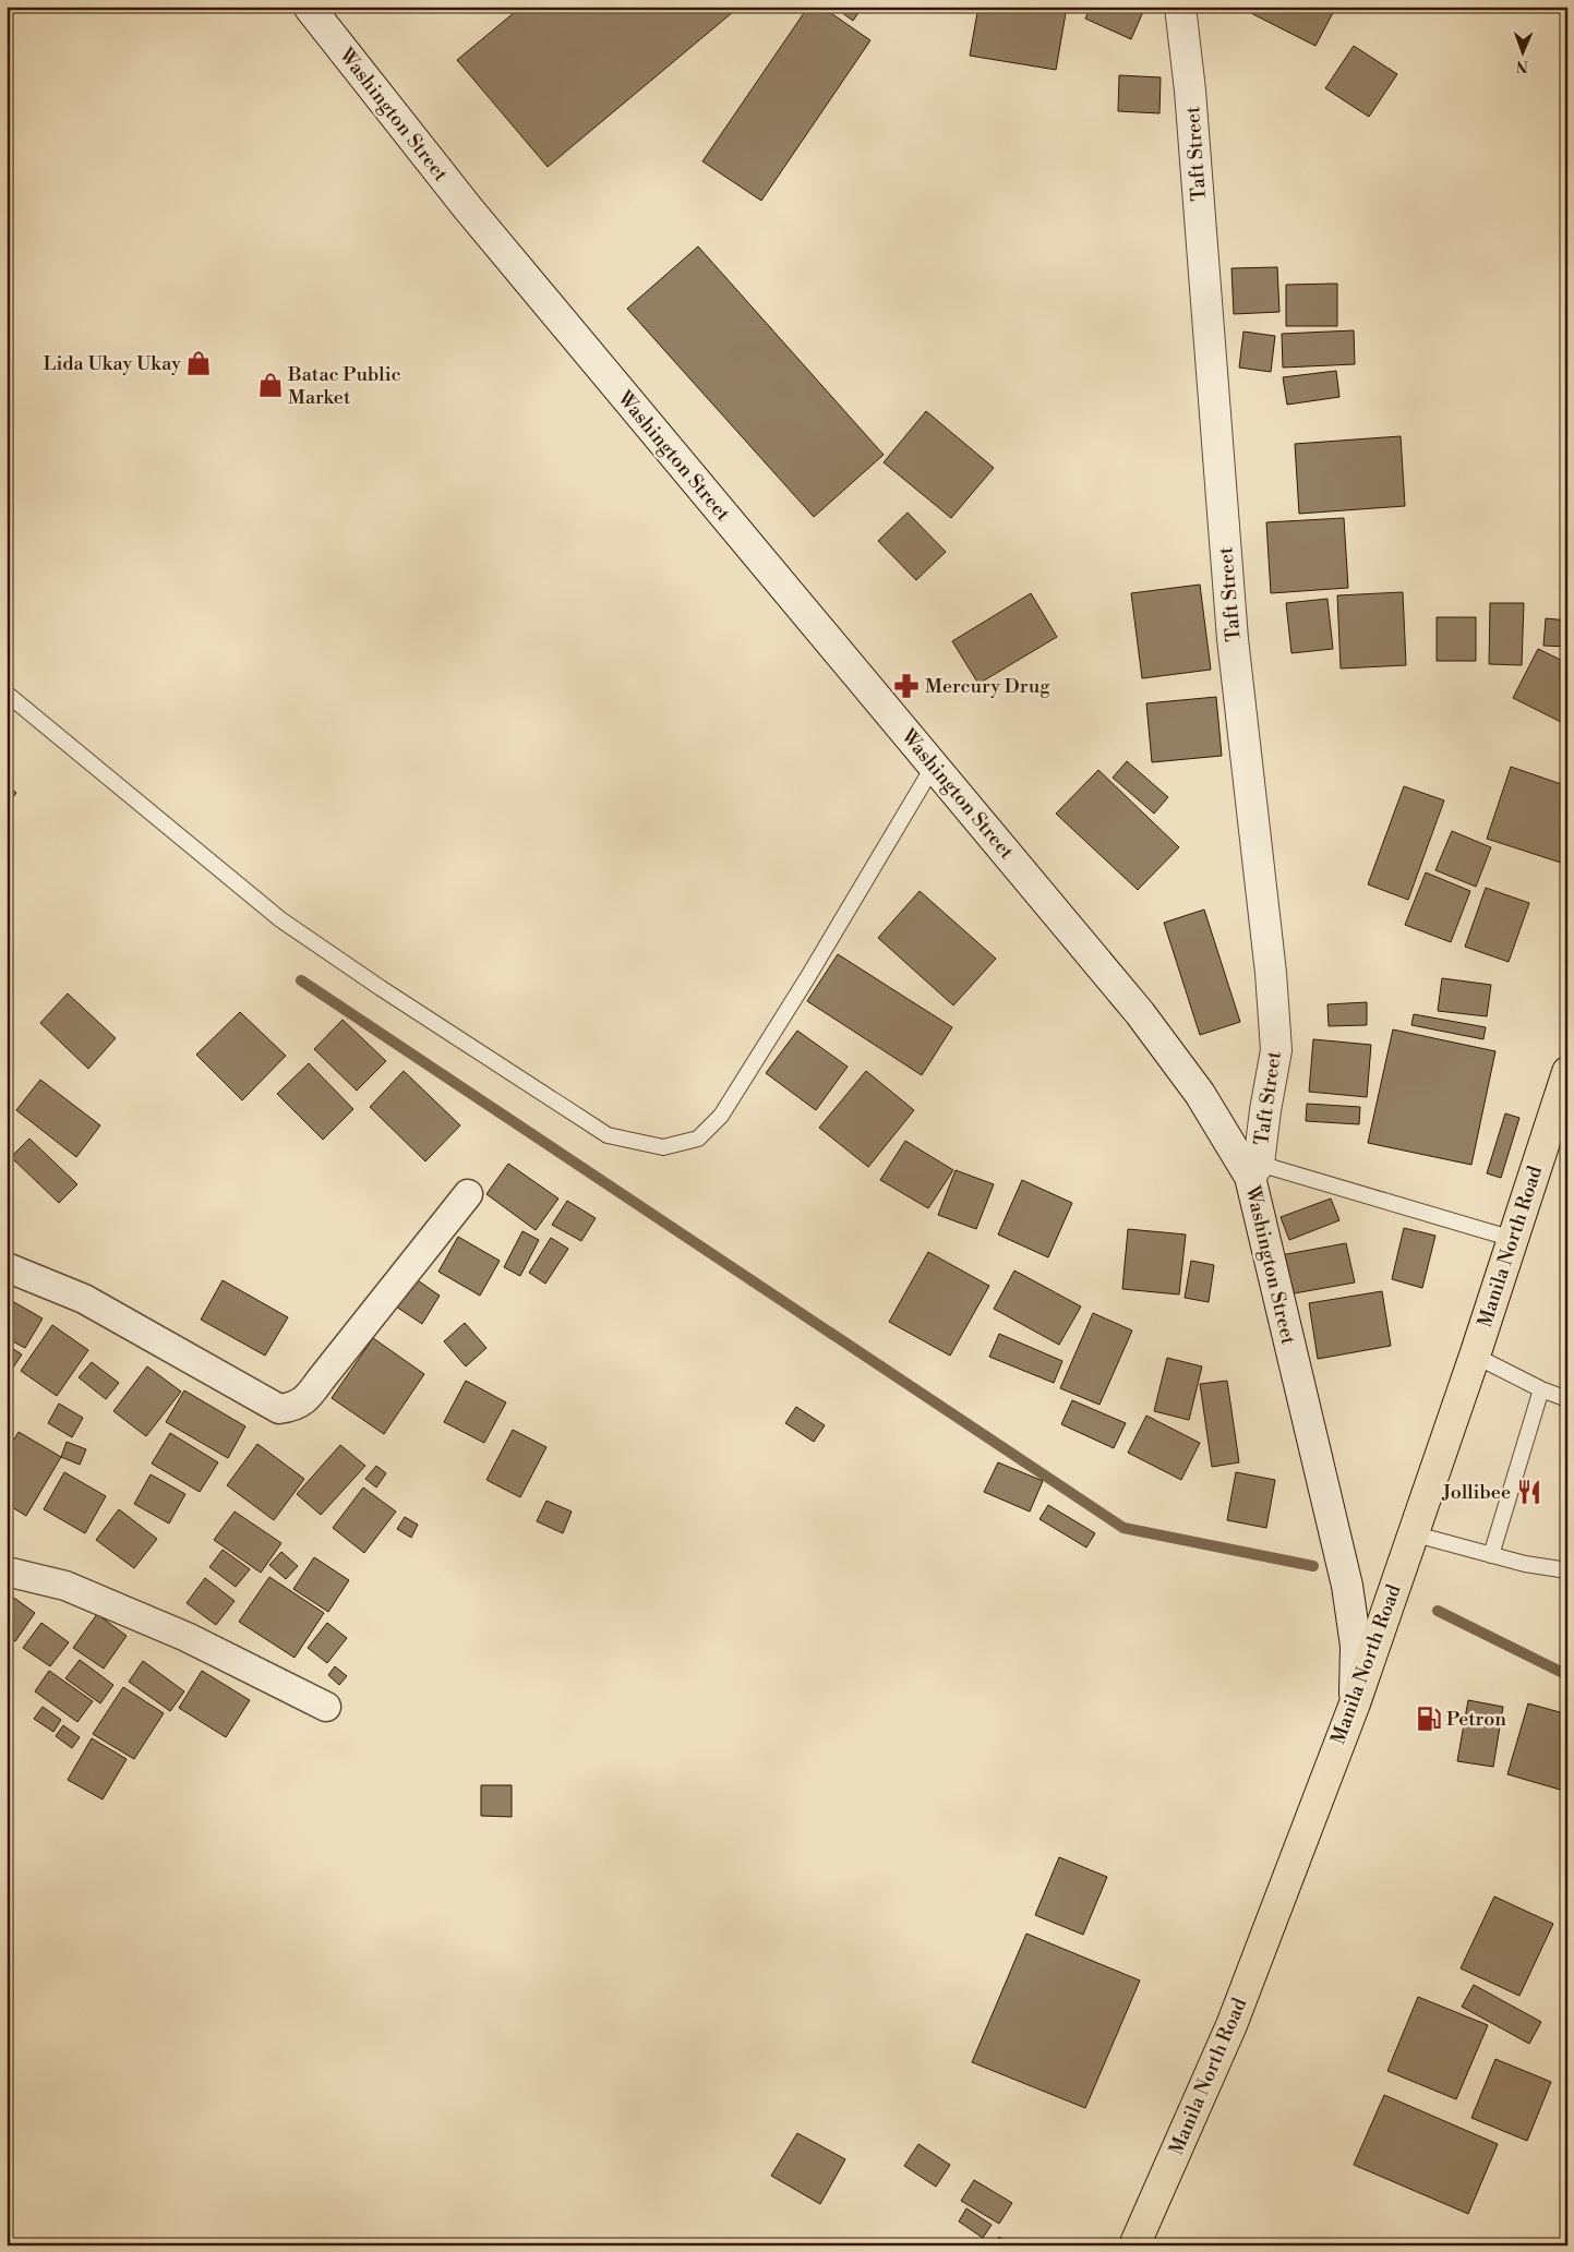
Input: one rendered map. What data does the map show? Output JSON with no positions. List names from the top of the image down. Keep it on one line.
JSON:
{"streets":{"highway":["Manila North Road"],"main road":["Washington Street","Taft Street"]},"crossings":[["Washington Street","Taft Street"],["Washington Street","Manila North Road"]],"places":{"shop":["Lida Ukay Ukay","Batac Public Market"],"pharmacy":["Mercury Drug"],"restaurant":["Jollibee"],"fuel station":["Petron"]},"north":"bottom"}
